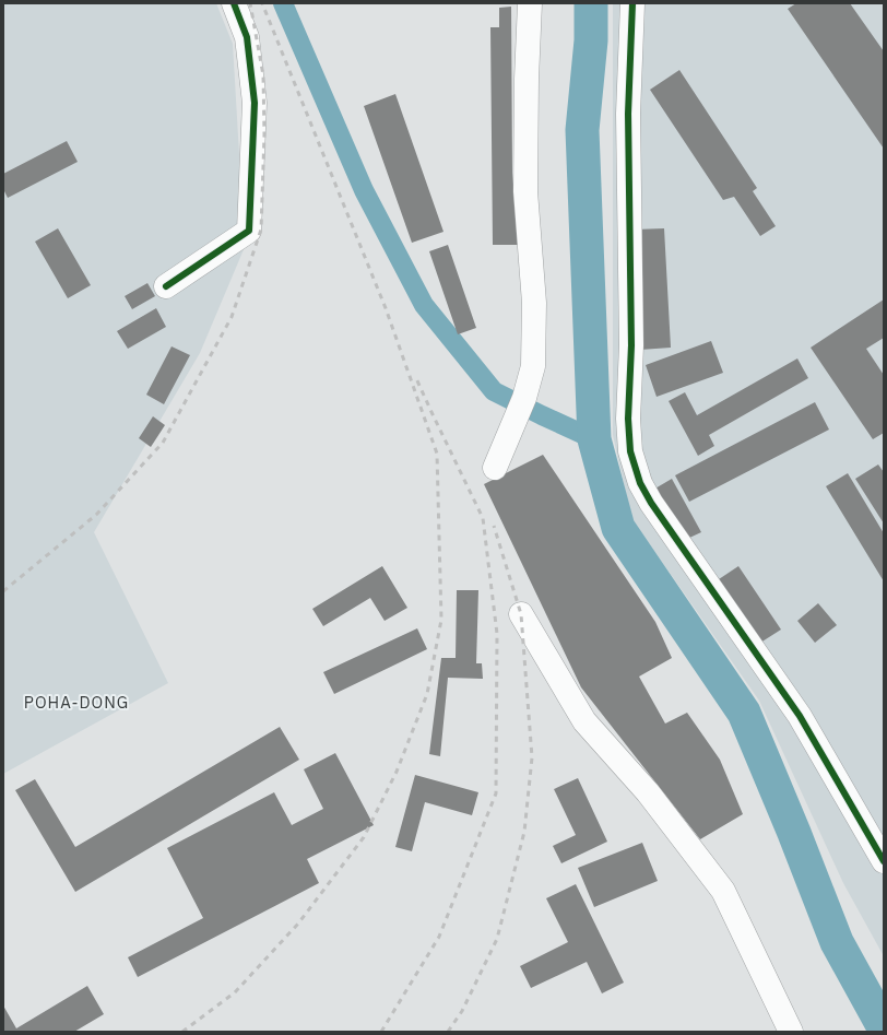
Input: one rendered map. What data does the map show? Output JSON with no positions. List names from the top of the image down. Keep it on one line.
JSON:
{"districts":["POHA-DONG"]}
